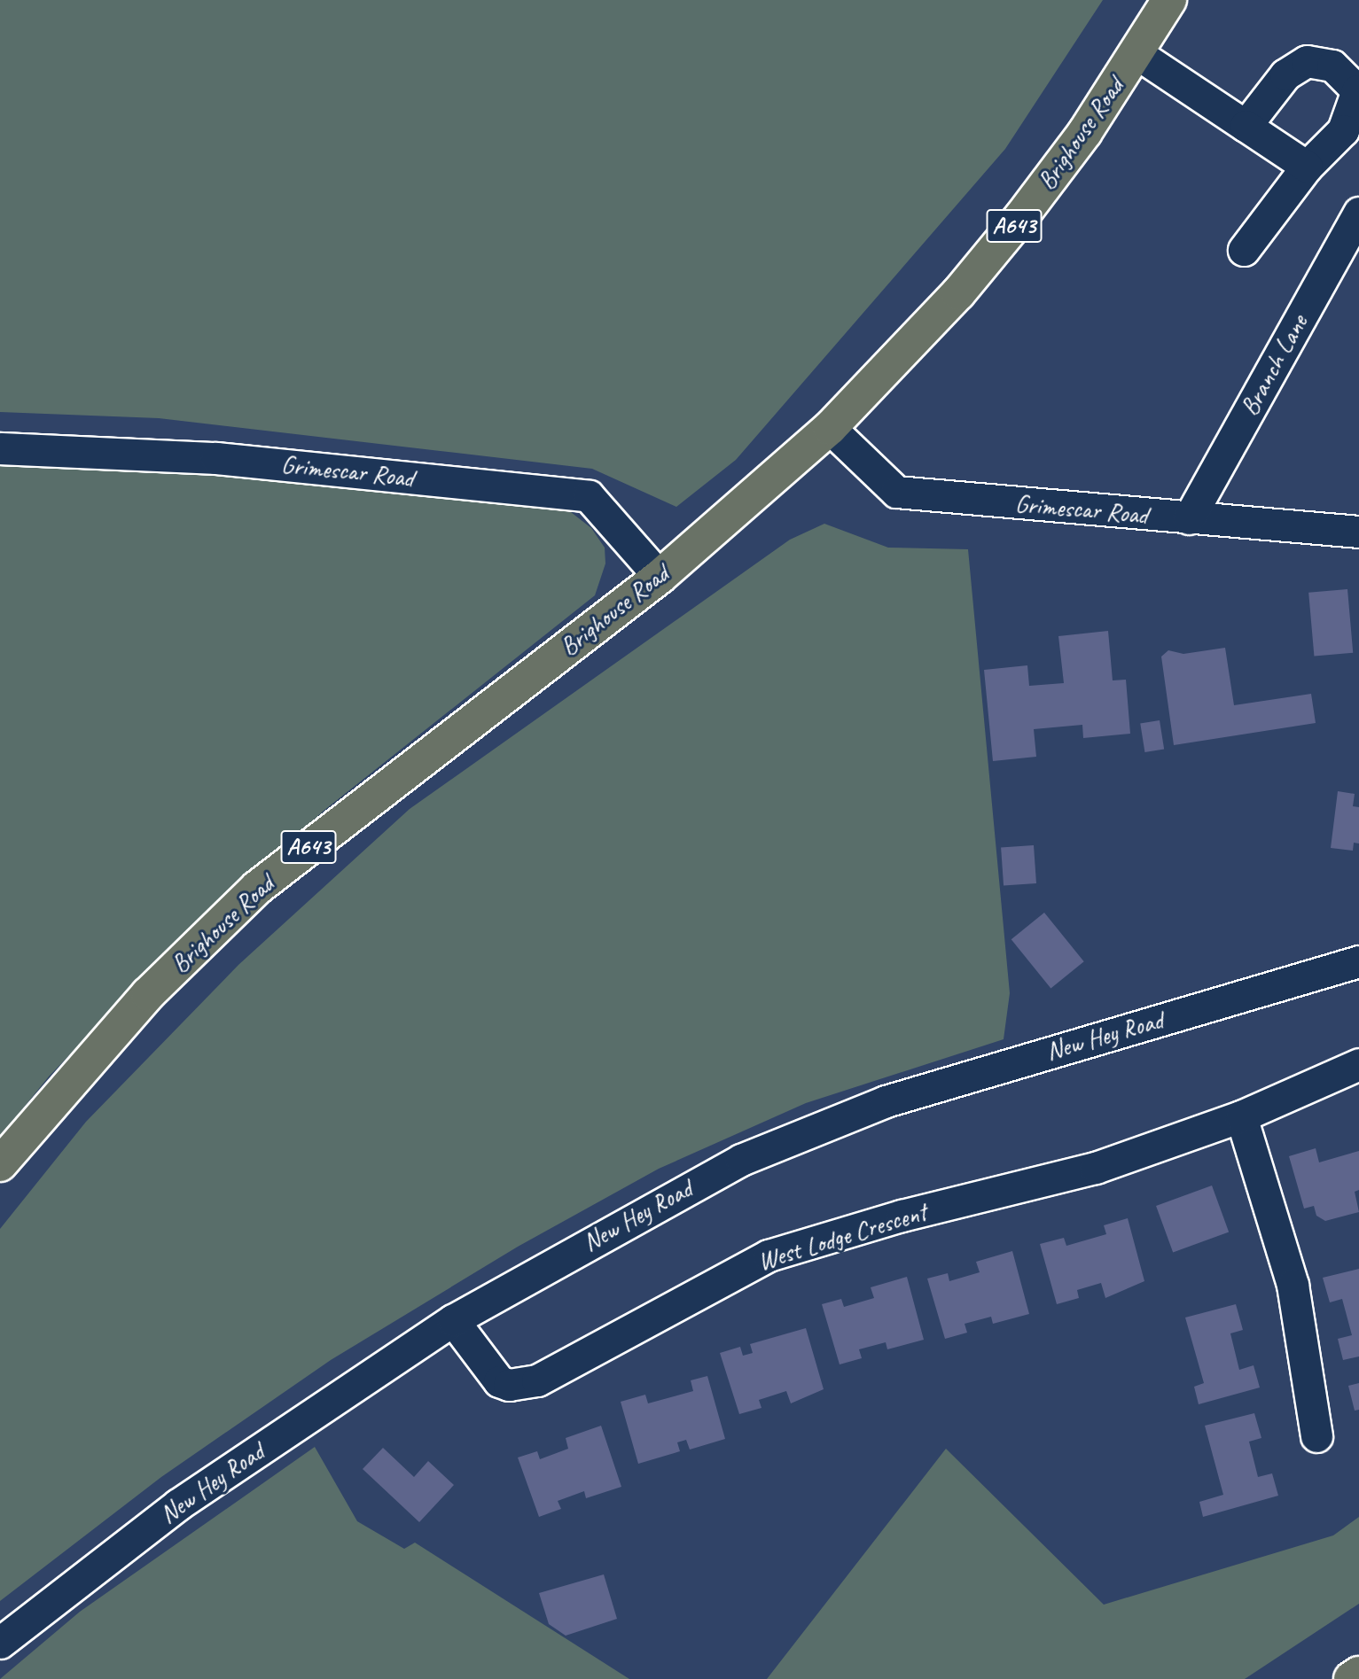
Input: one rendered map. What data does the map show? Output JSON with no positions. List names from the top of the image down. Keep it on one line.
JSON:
{"streets":{"main road":["Brighouse Road","A643"],"street":["Branch Lane","Grimescar Road","New Hey Road","West Lodge Crescent"]},"crossings":[["Brighouse Road","Grimescar Road"],["Branch Lane","Grimescar Road"],["New Hey Road","West Lodge Crescent"]]}
